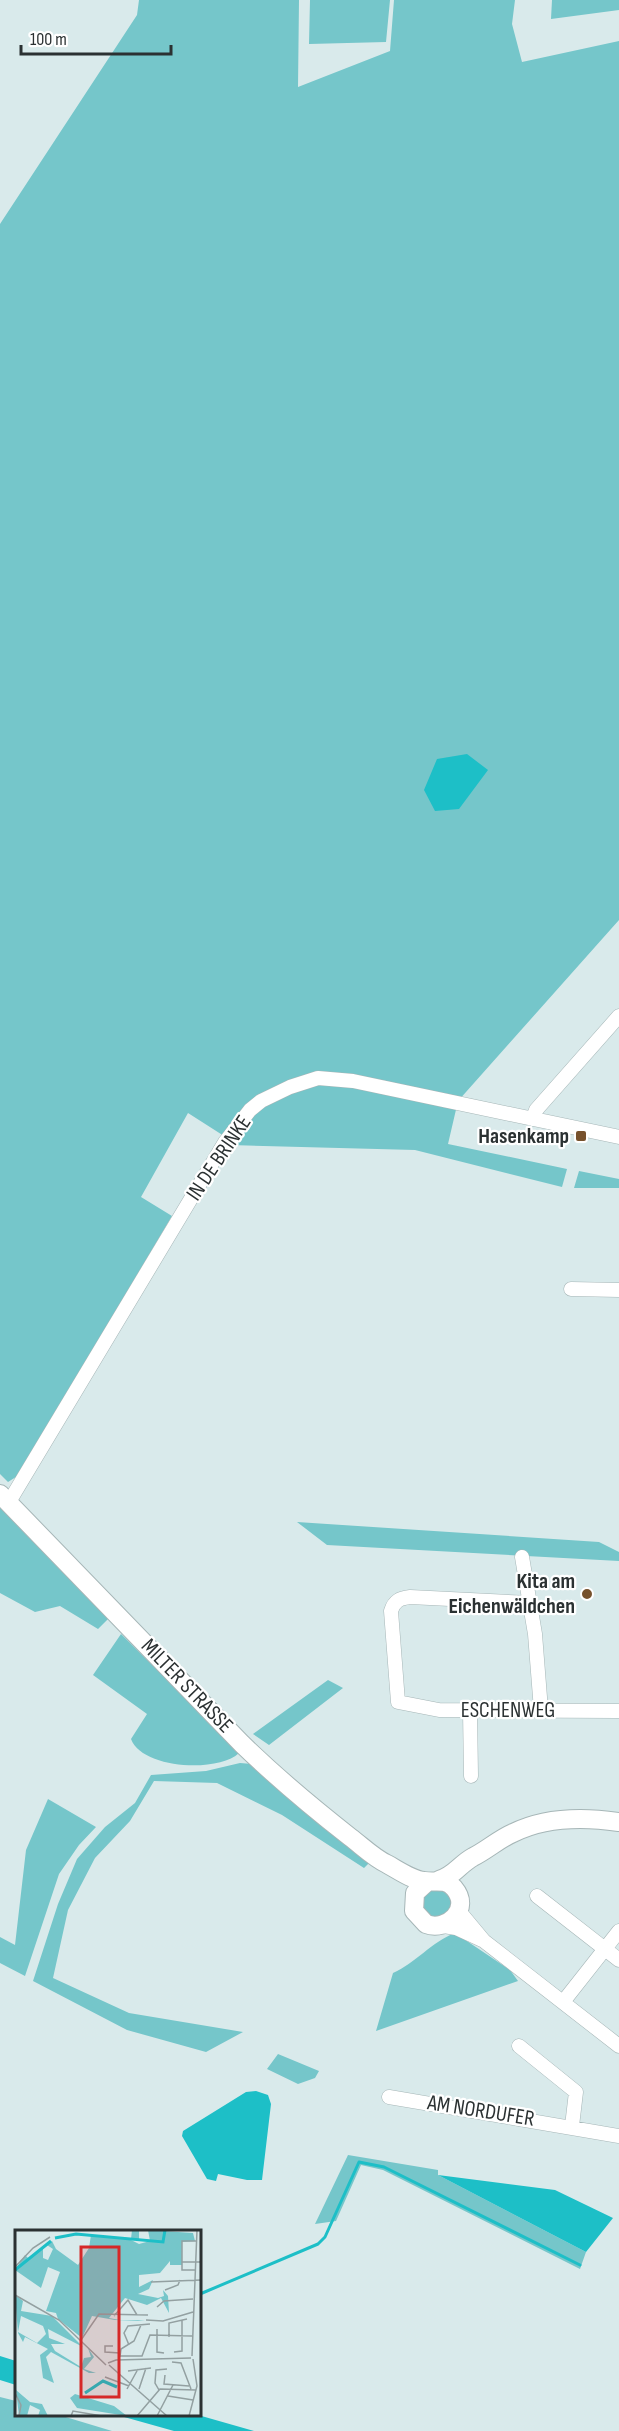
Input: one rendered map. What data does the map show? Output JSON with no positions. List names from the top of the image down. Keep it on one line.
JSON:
{"streets":{"main road":["MILTER STRASSE"],"street":["IN DE BRINKE","ESCHENWEG","AM NORDUFER"]},"crossings":[["IN DE BRINKE","MILTER STRASSE"]],"places":{"transit":["Hasenkamp"],"other":["Kita am Eichenwäldchen"]},"scale_bar":"100 m"}
